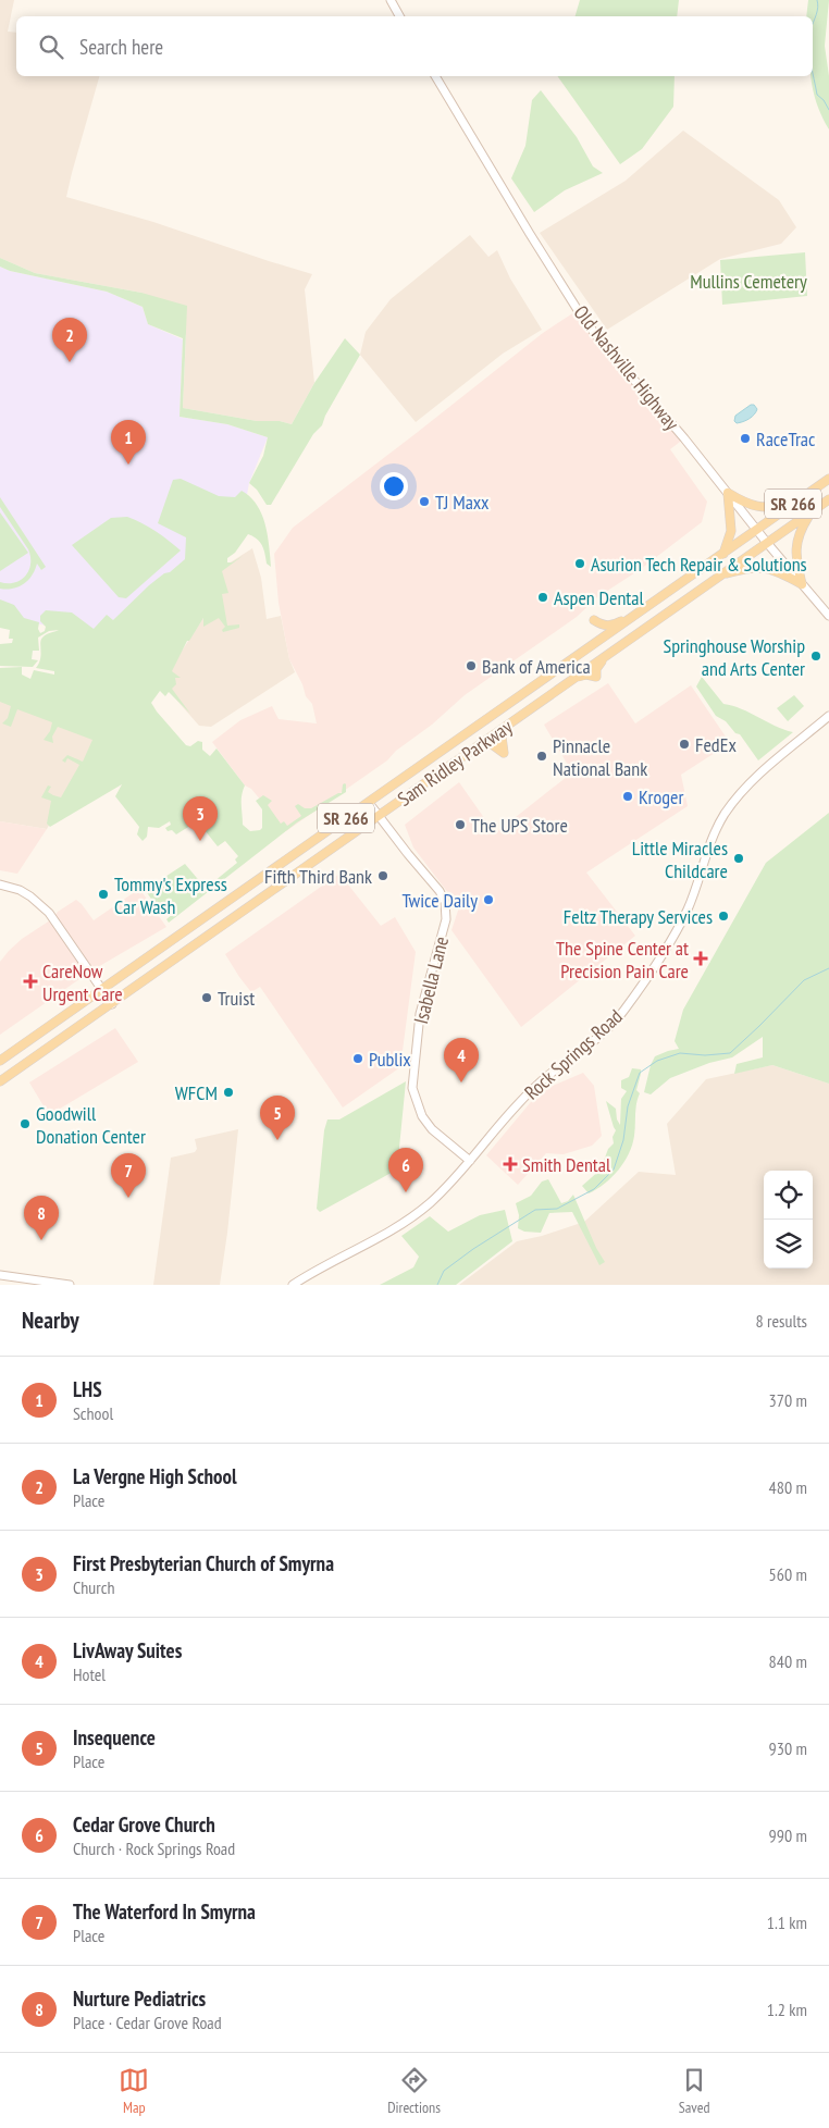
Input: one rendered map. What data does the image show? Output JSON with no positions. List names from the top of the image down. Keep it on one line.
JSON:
{"streets":{"main road":["SR 266","Sam Ridley Parkway"],"street":["Old Nashville Highway","Isabella Lane","Rock Springs Road"]},"crossings":[["Old Nashville Highway","SR 266"],["Old Nashville Highway","Sam Ridley Parkway"],["SR 266","Sam Ridley Parkway"],["Sam Ridley Parkway","Isabella Lane"],["Isabella Lane","Rock Springs Road"]],"parks":["Mullins Cemetery"],"places":{"other":["RaceTrac","TJ Maxx","Asurion Tech Repair & Solutions","Aspen Dental","Springhouse Worship and Arts Center","Bank of America","FedEx","Pinnacle National Bank","Kroger","The UPS Store","Little Miracles Childcare","Fifth Third Bank","Tommy's Express Car Wash","Twice Daily","Feltz Therapy Services","Truist","Publix","WFCM","Goodwill Donation Center"],"health":["The Spine Center at Precision Pain Care","CareNow Urgent Care","Smith Dental"]},"page":{"search":"Search here","pins":["2","1","3","4","5","6","7","8"],"heading":["Nearby","8 results"],"list":[{"mark":"1","name":"LHS","note":"School","value":"370 m"},{"mark":"2","name":"La Vergne High School","note":"Place","value":"480 m"},{"mark":"3","name":"First Presbyterian Church of Smyrna","note":"Church","value":"560 m"},{"mark":"4","name":"LivAway Suites","note":"Hotel","value":"840 m"},{"mark":"5","name":"Insequence","note":"Place","value":"930 m"},{"mark":"6","name":"Cedar Grove Church","note":"Church · Rock Springs Road","value":"990 m"},{"mark":"7","name":"The Waterford In Smyrna","note":"Place","value":"1.1 km"},{"mark":"8","name":"Nurture Pediatrics","note":"Place · Cedar Grove Road","value":"1.2 km"}],"nav":["Map","Directions","Saved"]}}
